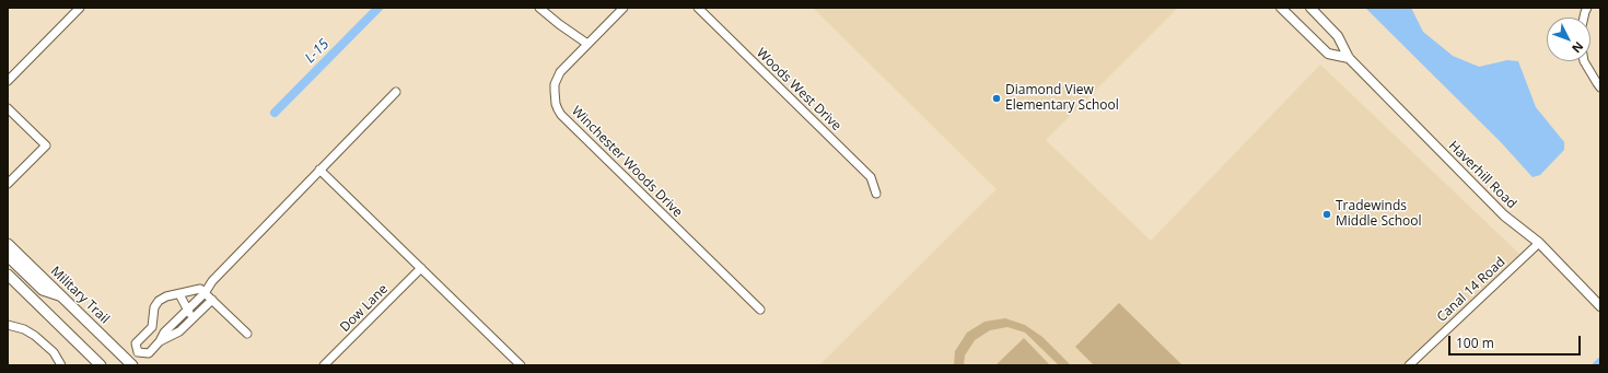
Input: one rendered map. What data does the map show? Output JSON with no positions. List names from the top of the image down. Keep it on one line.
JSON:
{"streets":{"main road":["Military Trail"],"street":["Woods West Drive","Winchester Woods Drive","Haverhill Road","Canal 14 Road","Dow Lane"]},"crossings":[["Haverhill Road","Canal 14 Road"]],"water":["L-15"],"places":["Diamond View Elementary School","Tradewinds Middle School"],"scale_bar":"100 m","north":"bottom right"}
